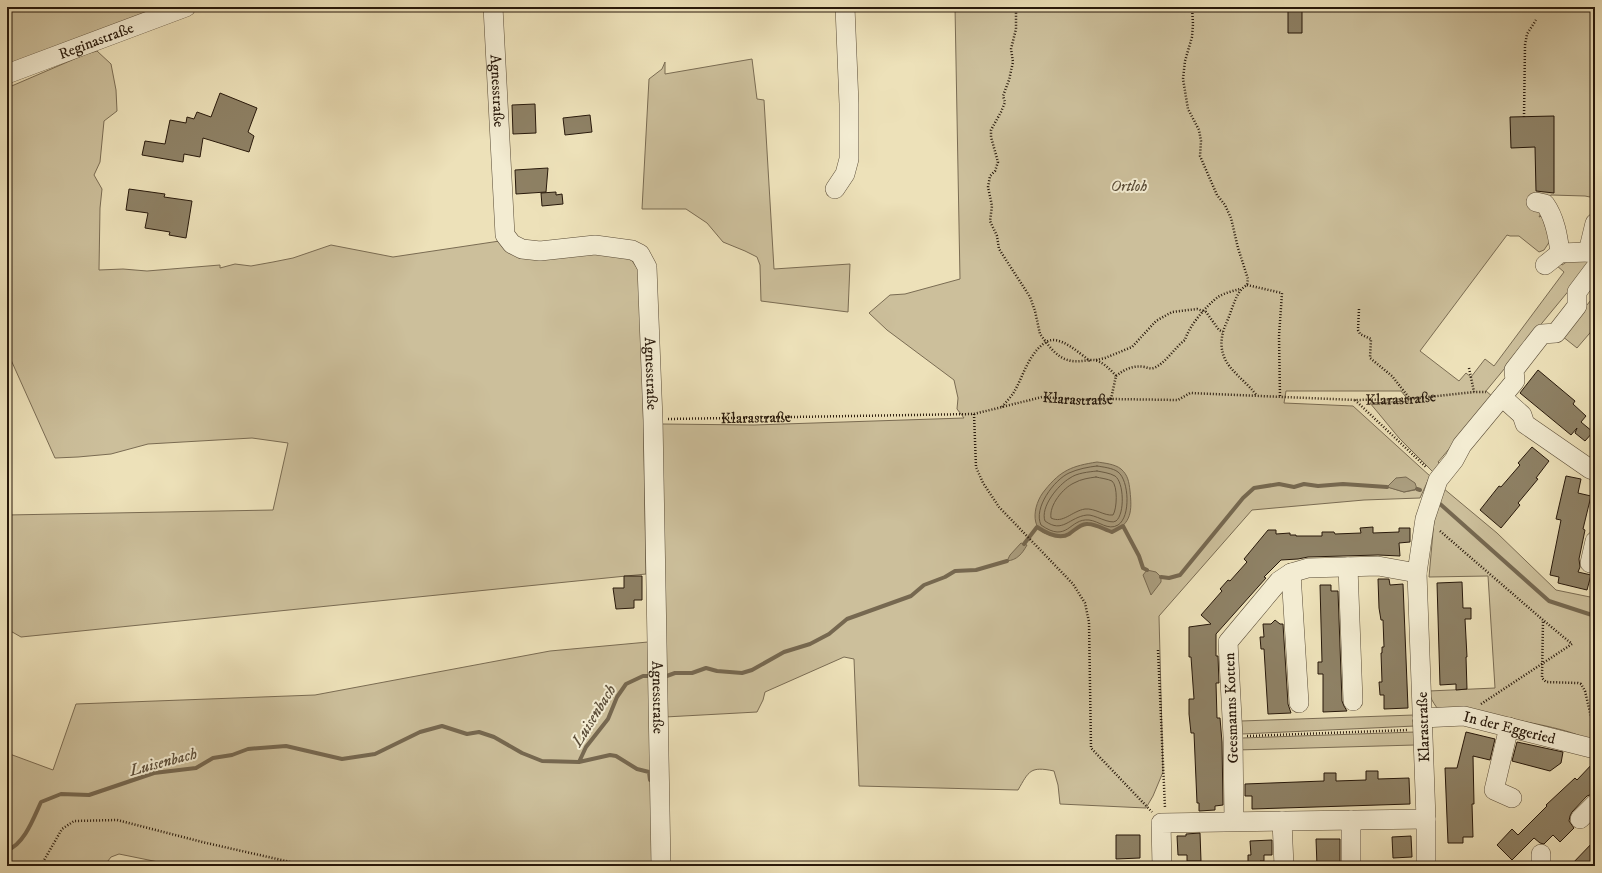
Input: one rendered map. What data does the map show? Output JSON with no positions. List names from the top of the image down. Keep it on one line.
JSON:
{"streets":{"street":["Reginastraße","Agnesstraße","Klarastraße","Geesmanns Kotten","In der Eggeried"]},"crossings":[["Agnesstraße","Klarastraße"],["Klarastraße","Geesmanns Kotten"],["Klarastraße","In der Eggeried"]],"water":["Luisenbach"],"parks":["Ortloh"]}
